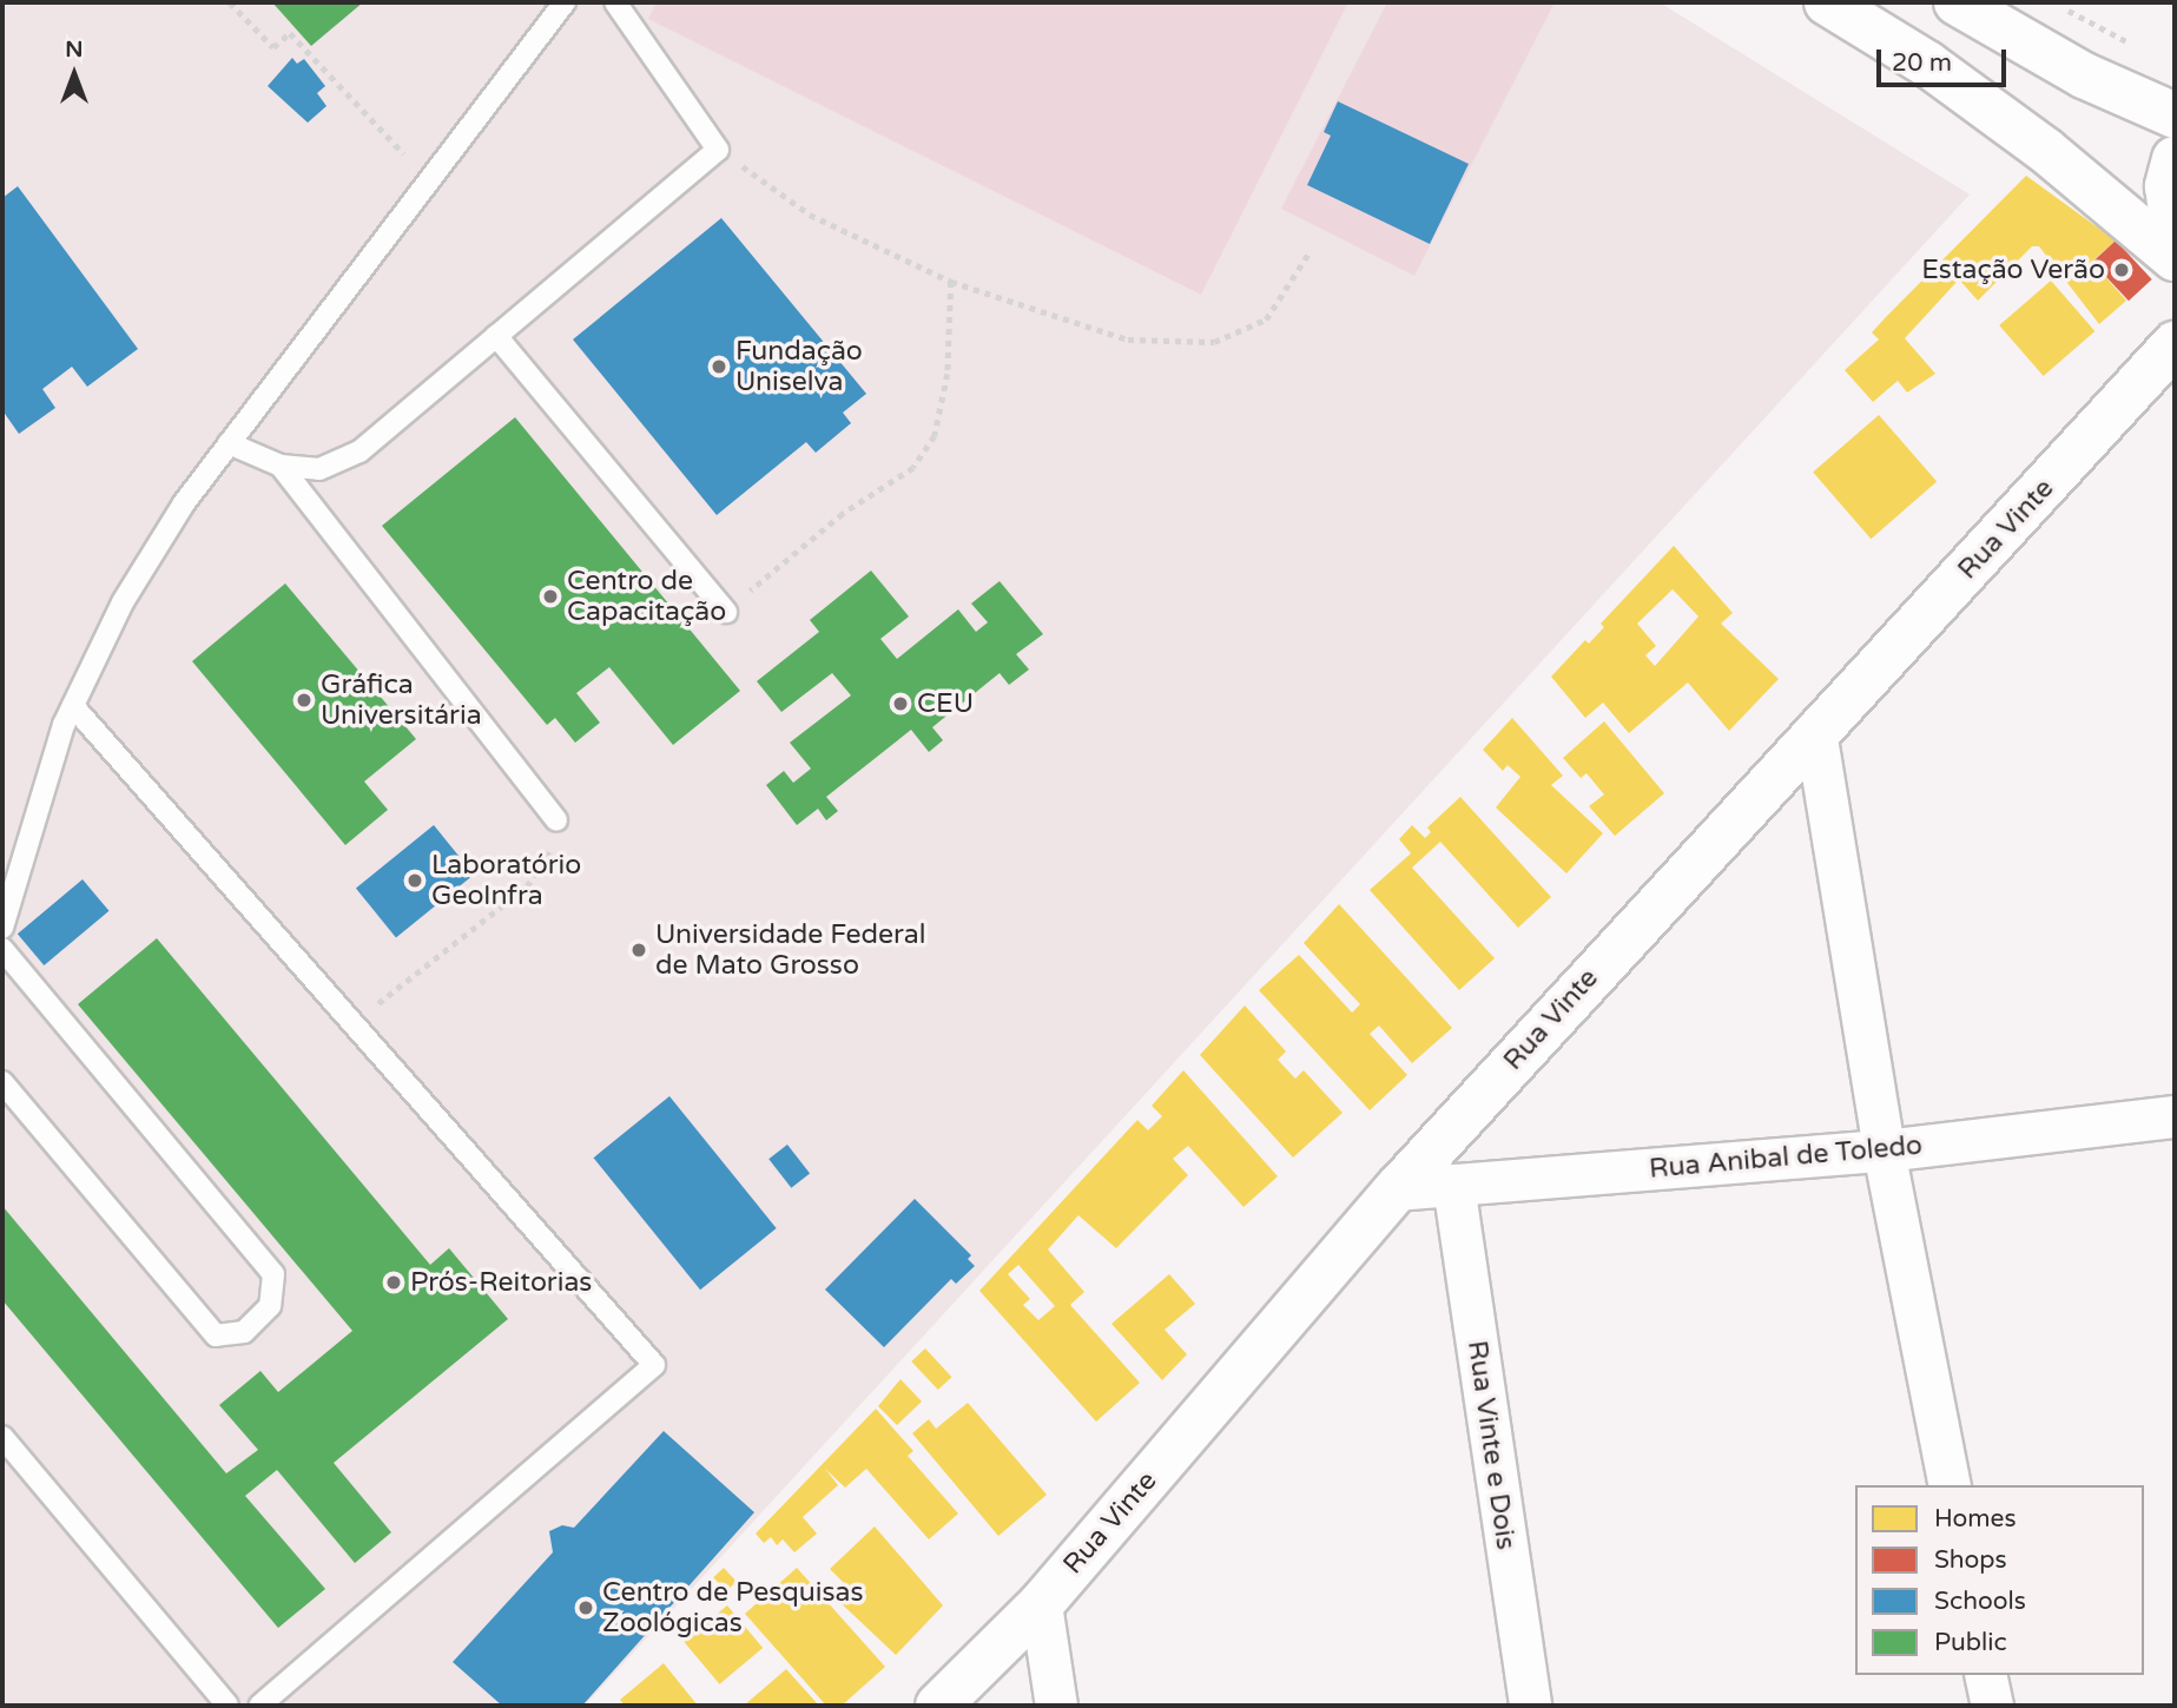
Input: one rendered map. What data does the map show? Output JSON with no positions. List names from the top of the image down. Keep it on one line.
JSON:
{"streets":{"street":["Rua Vinte","Rua Anibal de Toledo","Rua Vinte e Dois"]},"crossings":[["Rua Vinte","Rua Anibal de Toledo"],["Rua Anibal de Toledo","Rua Vinte e Dois"]],"places":["Estação Verão","Fundação Uniselva","Centro de Capacitação","Gráfica Universitária","CEU","Laboratório GeoInfra","Universidade Federal de Mato Grosso","Prós-Reitorias","Centro de Pesquisas Zoológicas"],"legend":["Homes","Shops","Schools","Public"],"scale_bar":"20 m","north":"top"}
